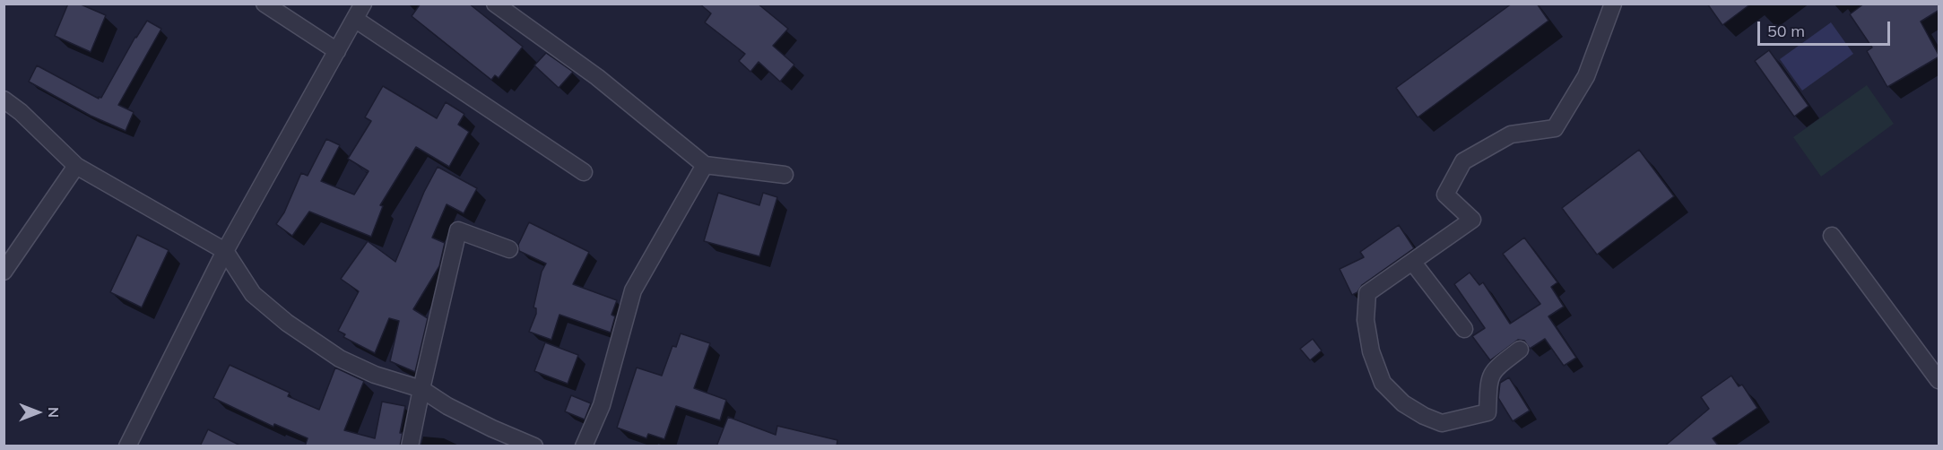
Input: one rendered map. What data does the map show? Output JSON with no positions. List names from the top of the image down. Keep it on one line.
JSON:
{"scale_bar":"50 m","north":"right"}
